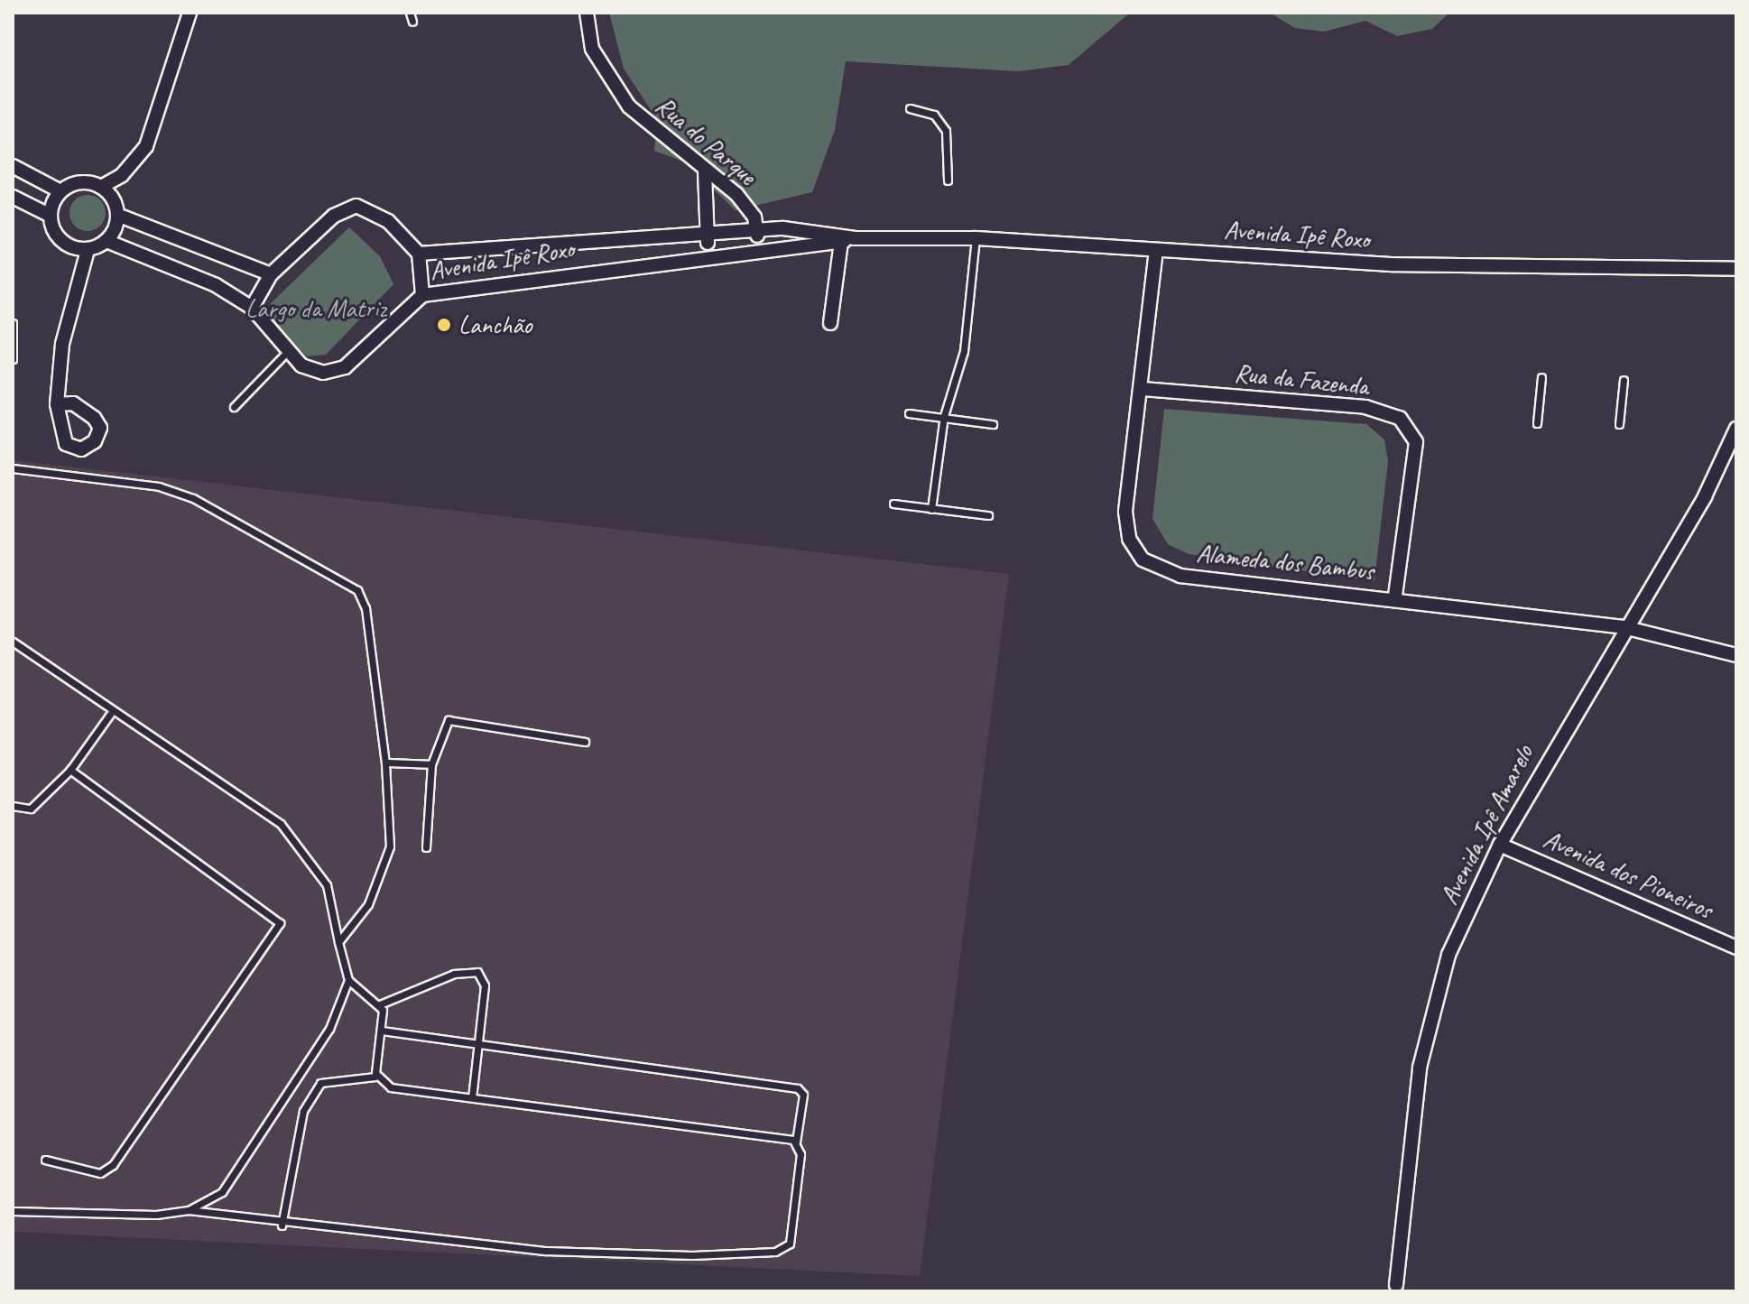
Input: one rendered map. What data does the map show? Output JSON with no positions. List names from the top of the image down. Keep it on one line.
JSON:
{"streets":{"street":["Rua do Parque","Avenida Ipê Roxo","Rua da Fazenda","Alameda dos Bambus","Avenida Ipê Amarelo","Avenida dos Pioneiros"]},"crossings":[["Rua do Parque","Avenida Ipê Roxo"],["Avenida Ipê Roxo","Alameda dos Bambus"],["Rua da Fazenda","Alameda dos Bambus"],["Alameda dos Bambus","Avenida Ipê Amarelo"],["Avenida Ipê Amarelo","Avenida dos Pioneiros"]],"parks":["Largo da Matriz"],"places":["Lanchão"]}
